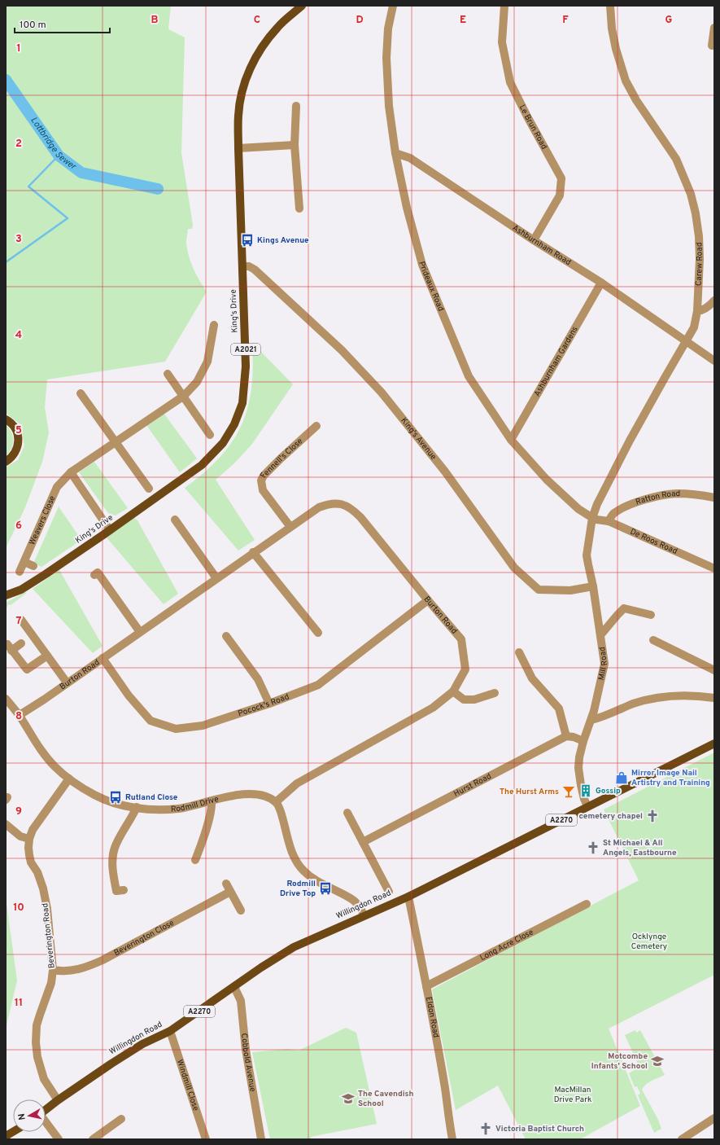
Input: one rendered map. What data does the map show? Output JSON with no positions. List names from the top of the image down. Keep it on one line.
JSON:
{"streets":{"main road":["King's Drive","A2021","A2270","Willingdon Road"],"street":["Le Brun Road","Ashburnham Road","Carew Road","Prideaux Road","Ashburnham Gardens","King's Avenue","Fennell's Close","Ratton Road","Weavers Close","De Roos Road","Burton Road","Mill Road","Pocock's Road","Hurst Road","Rodmill Drive","Beverington Road","Beverington Close","Long Acre Close","Eldon Road","Cobbold Avenue","Windmill Close"]},"crossings":[["Le Brun Road","Ashburnham Road"],["Ashburnham Road","Carew Road"],["Ashburnham Road","Prideaux Road"],["Ashburnham Road","Ashburnham Gardens"],["Carew Road","Prideaux Road"],["Carew Road","De Roos Road"],["Carew Road","Mill Road"],["Prideaux Road","Ashburnham Gardens"],["Prideaux Road","De Roos Road"],["Prideaux Road","Mill Road"],["King's Drive","King's Avenue"],["King's Avenue","Mill Road"],["Fennell's Close","Burton Road"],["Ratton Road","De Roos Road"],["De Roos Road","Mill Road"],["Burton Road","Pocock's Road"],["Burton Road","Rodmill Drive"],["Mill Road","Willingdon Road"],["Rodmill Drive","Beverington Road"],["Willingdon Road","Beverington Road"],["Willingdon Road","Eldon Road"],["Willingdon Road","Cobbold Avenue"],["Willingdon Road","Windmill Close"],["Beverington Road","Beverington Close"],["Long Acre Close","Eldon Road"]],"water":["Lottbridge Sewer"],"parks":["Ocklynge Cemetery","MacMillan Drive Park"],"places":{"bus stop":["Kings Avenue","Rutland Close","Rodmill Drive Top"],"shop":["Mirror Image Nail Artistry and Training"],"building":["Gossip"],"bar":["The Hurst Arms"],"church":["cemetery chapel","St Michael & All Angels, Eastbourne","Victoria Baptist Church"],"school or university":["Motcombe Infants' School","The Cavendish School"]},"scale_bar":"100 m","north":"left","grid":{"columns":["B","C","D","E","F","G"],"rows":["1","2","3","4","5","6","7","8","9","10","11"]}}
